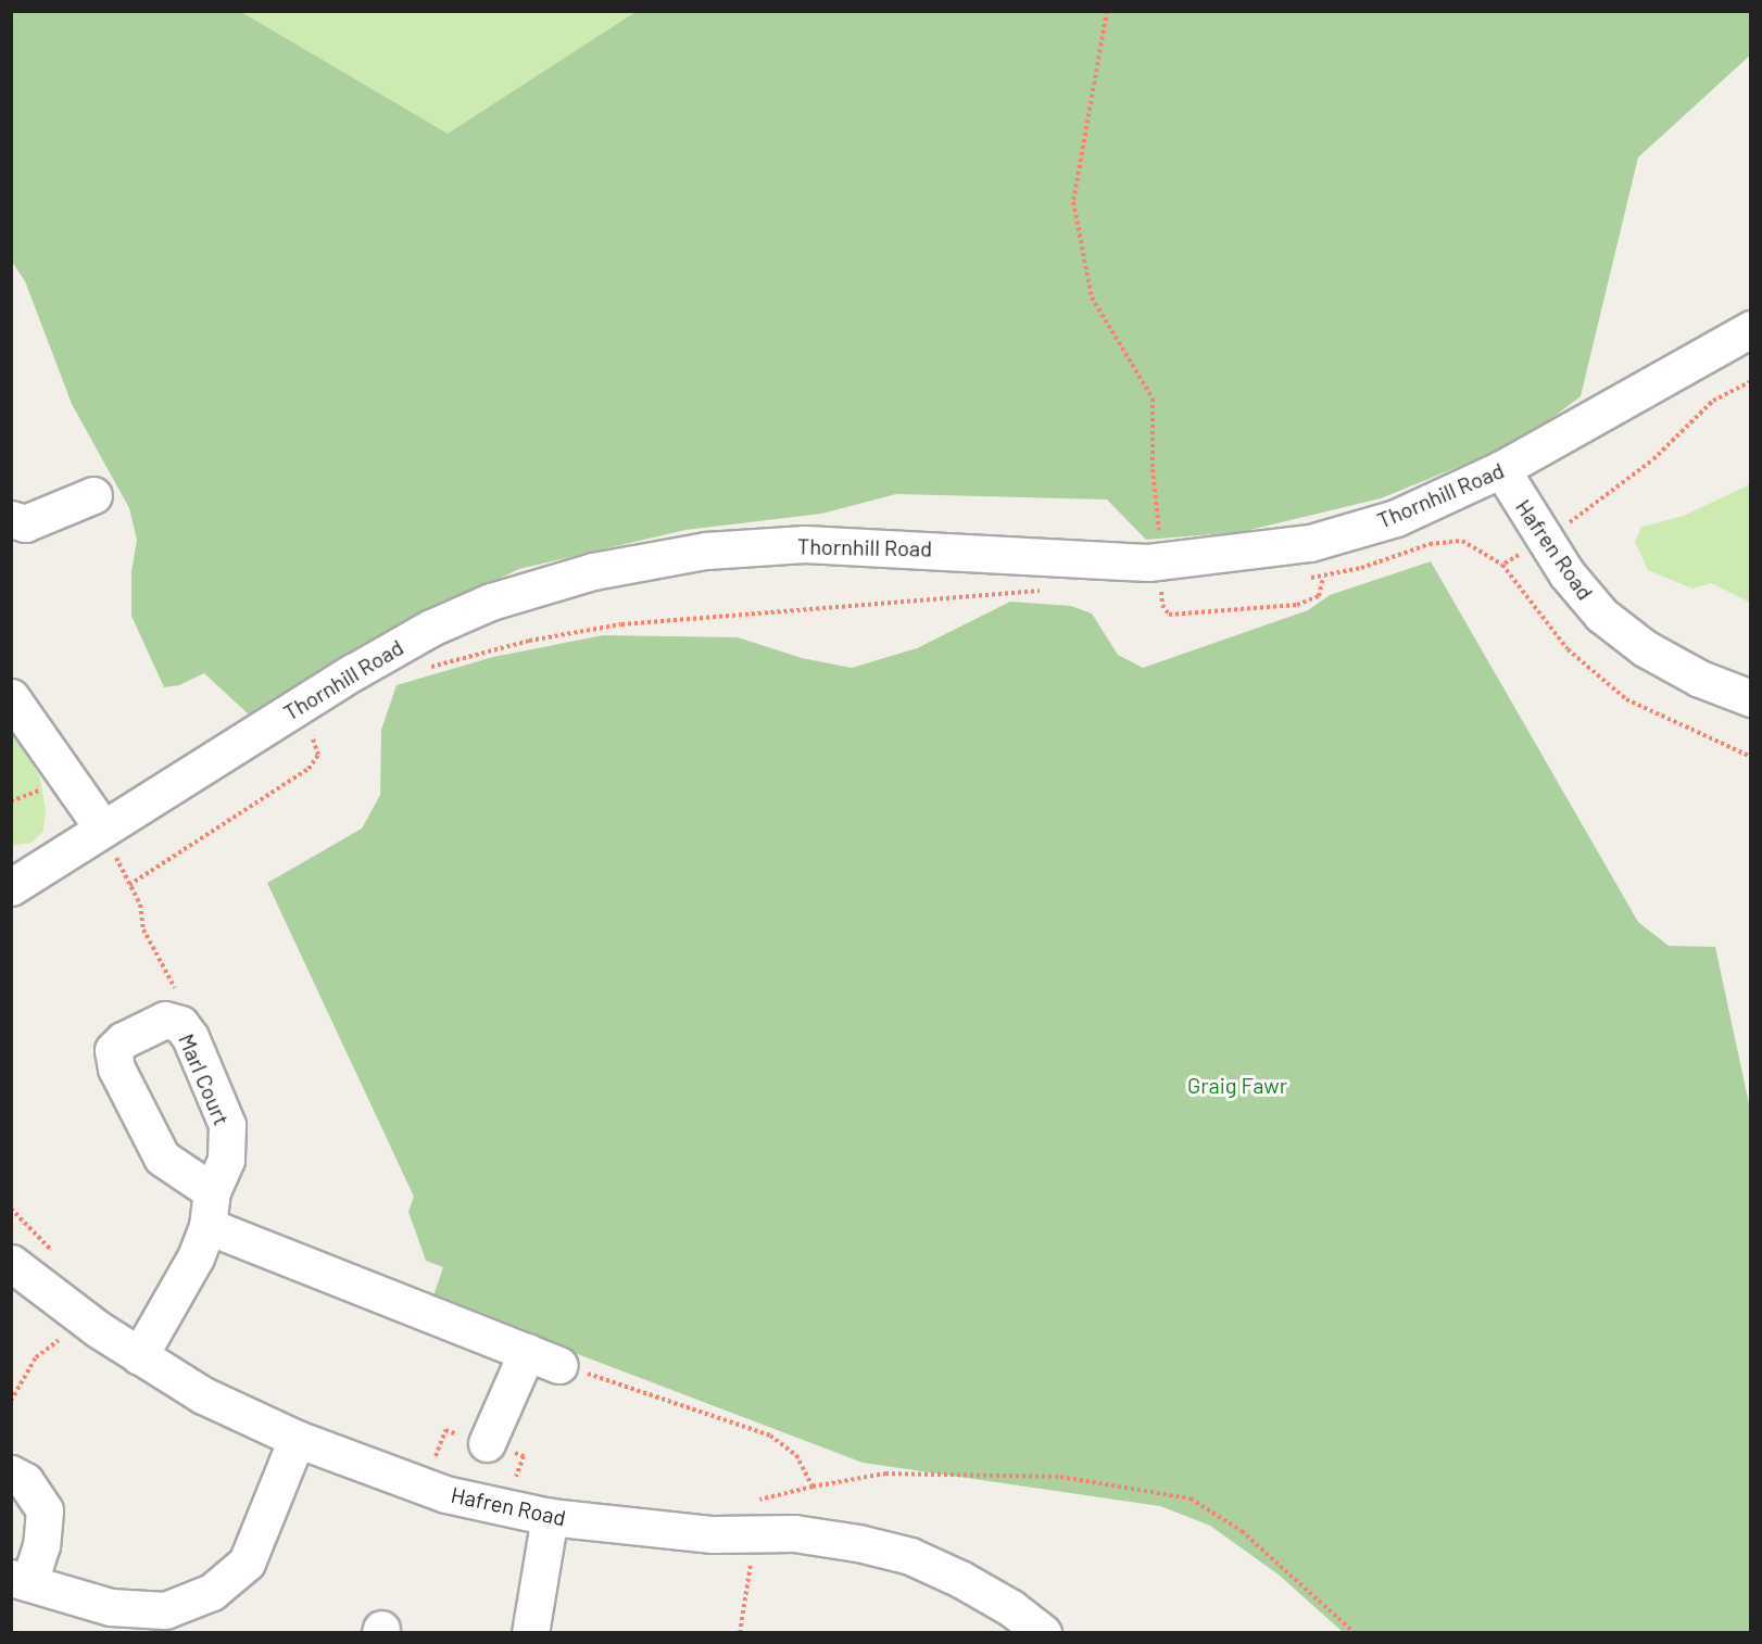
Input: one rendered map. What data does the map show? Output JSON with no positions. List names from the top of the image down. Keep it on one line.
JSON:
{"streets":{"street":["Thornhill Road","Hafren Road","Marl Court"]},"crossings":[["Thornhill Road","Hafren Road"],["Hafren Road","Marl Court"]],"parks":["Graig Fawr"]}
